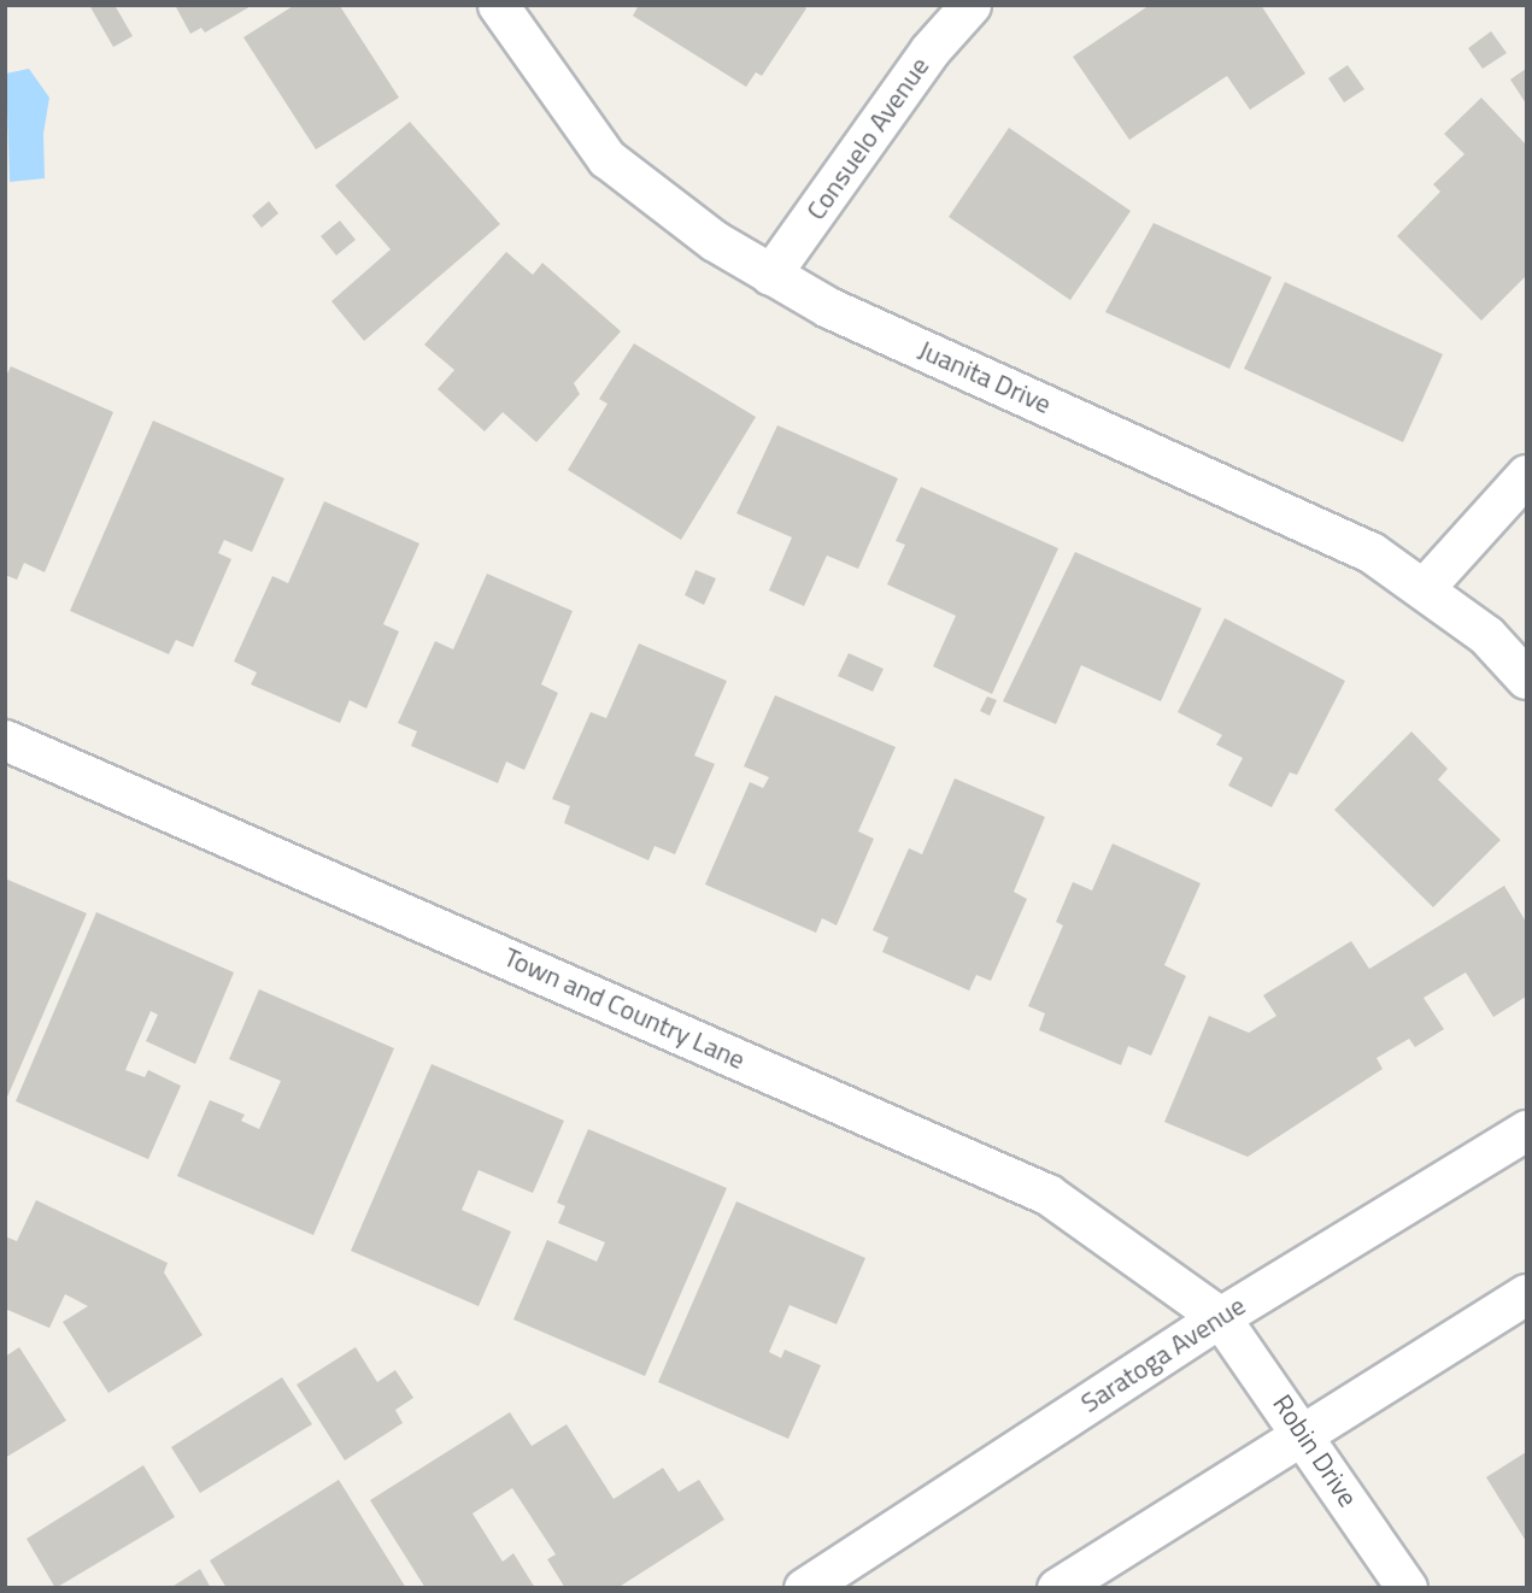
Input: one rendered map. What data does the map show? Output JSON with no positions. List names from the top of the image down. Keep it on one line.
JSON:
{"streets":{"street":["Consuelo Avenue","Juanita Drive","Town and Country Lane","Saratoga Avenue","Robin Drive"]},"crossings":[["Consuelo Avenue","Juanita Drive"],["Town and Country Lane","Saratoga Avenue"],["Town and Country Lane","Robin Drive"],["Saratoga Avenue","Robin Drive"]]}
